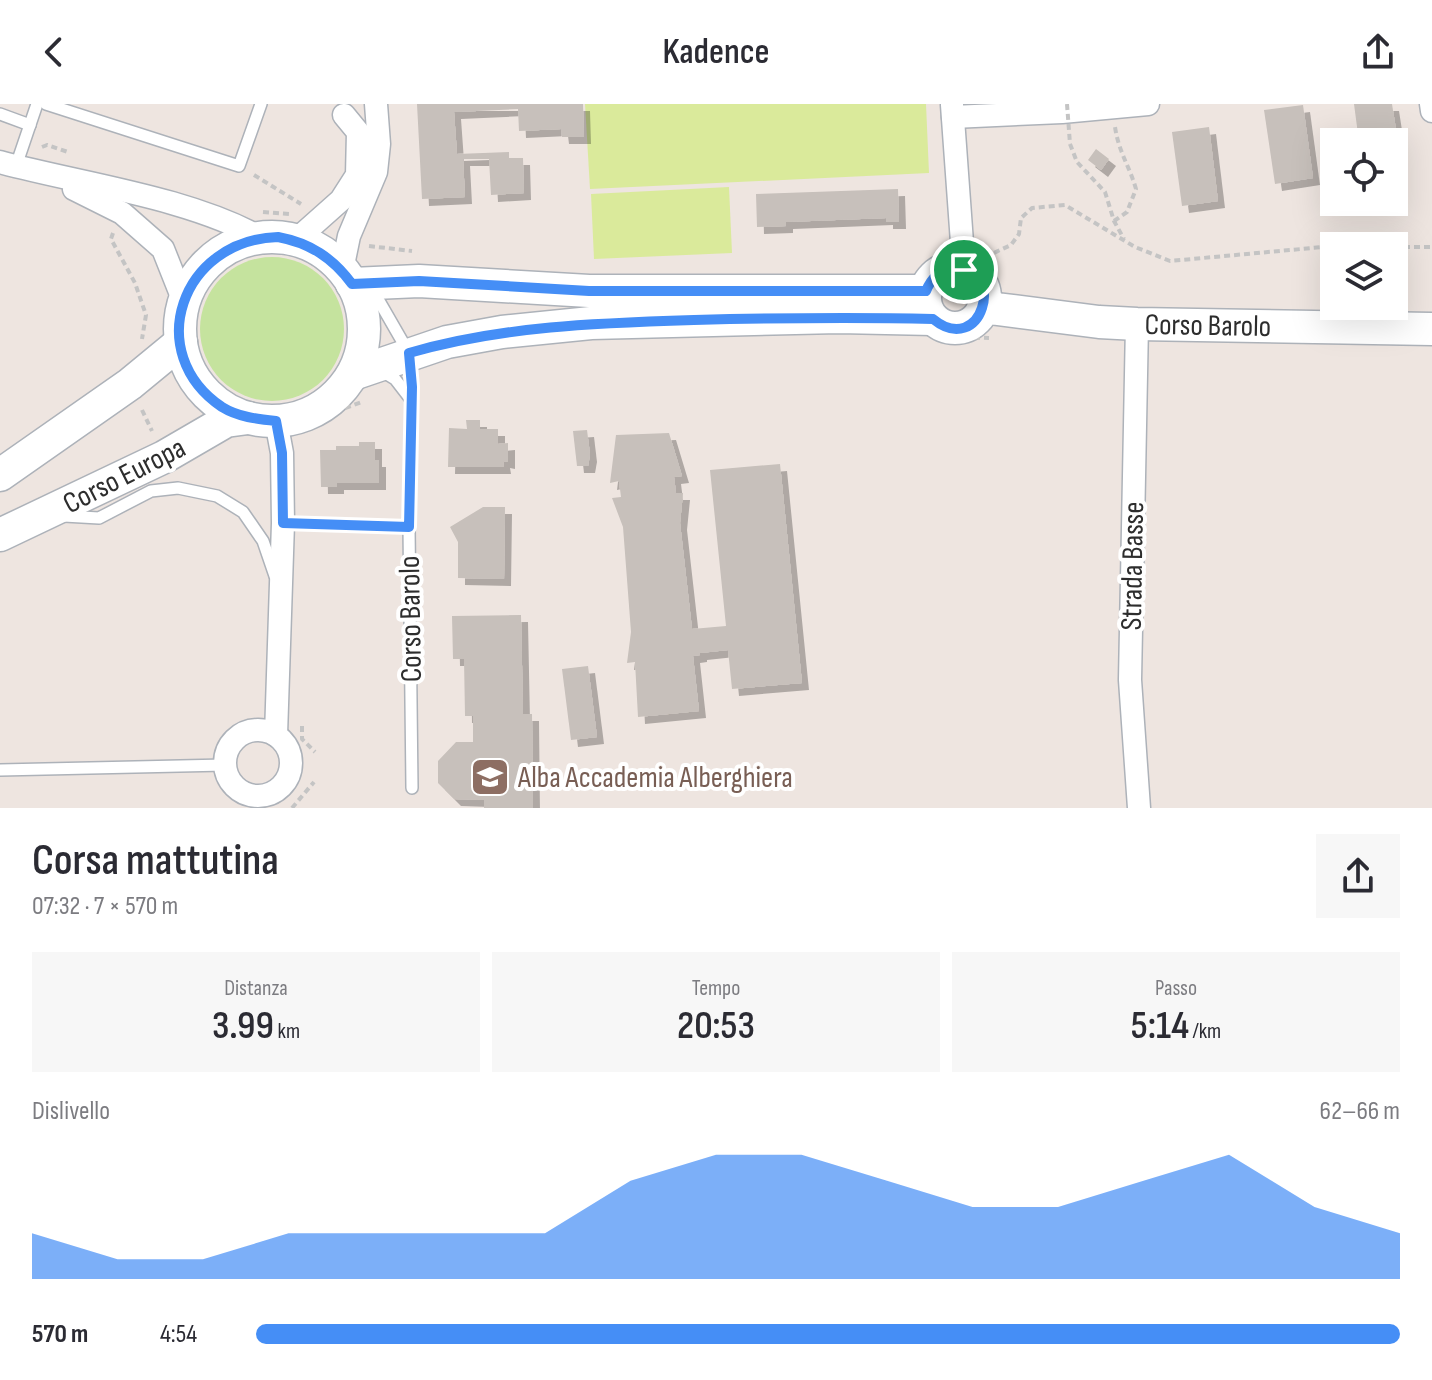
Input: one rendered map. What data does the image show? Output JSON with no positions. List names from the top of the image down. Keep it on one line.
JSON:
{"streets":{"main road":["Corso Barolo","Corso Europa"],"street":["Strada Basse"]},"crossings":[["Corso Barolo","Strada Basse"]],"places":{"school or university":["Alba Accademia Alberghiera"]},"page":{"header":"Kadence","heading":["Corsa mattutina","07:32 · 7 × 570 m"],"stats":[["Distanza","3.99 km"],["Tempo","20:53"],["Passo","5:14 /km"]],"chart":["Dislivello","62–66 m"],"list":[{"name":"570 m","note":"4:54"}]}}
